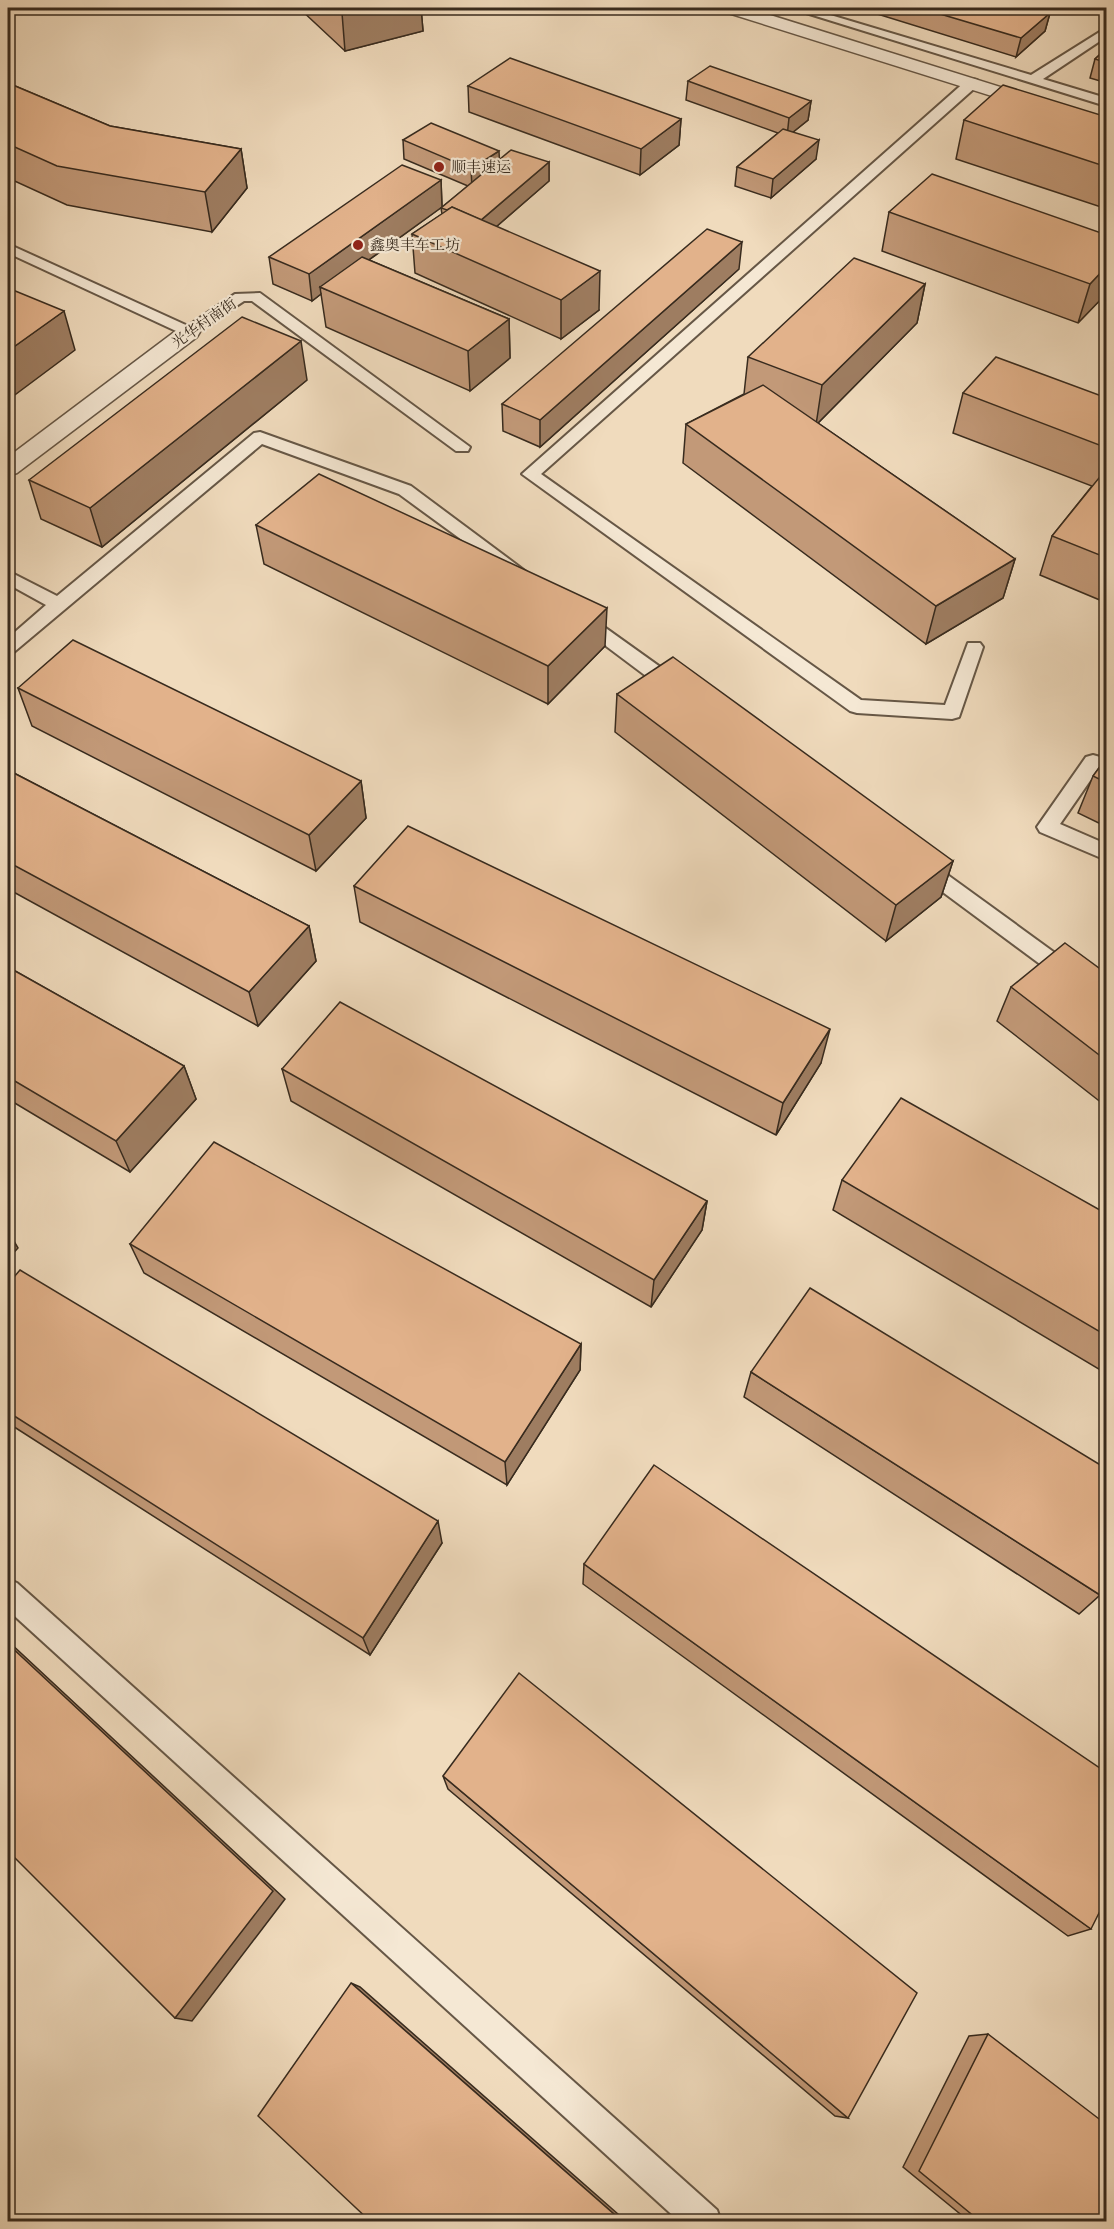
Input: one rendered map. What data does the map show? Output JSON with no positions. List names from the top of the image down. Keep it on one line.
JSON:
{"streets":{"street":["光华村南街"]},"places":["顺丰速运","鑫奥丰车工坊"]}
